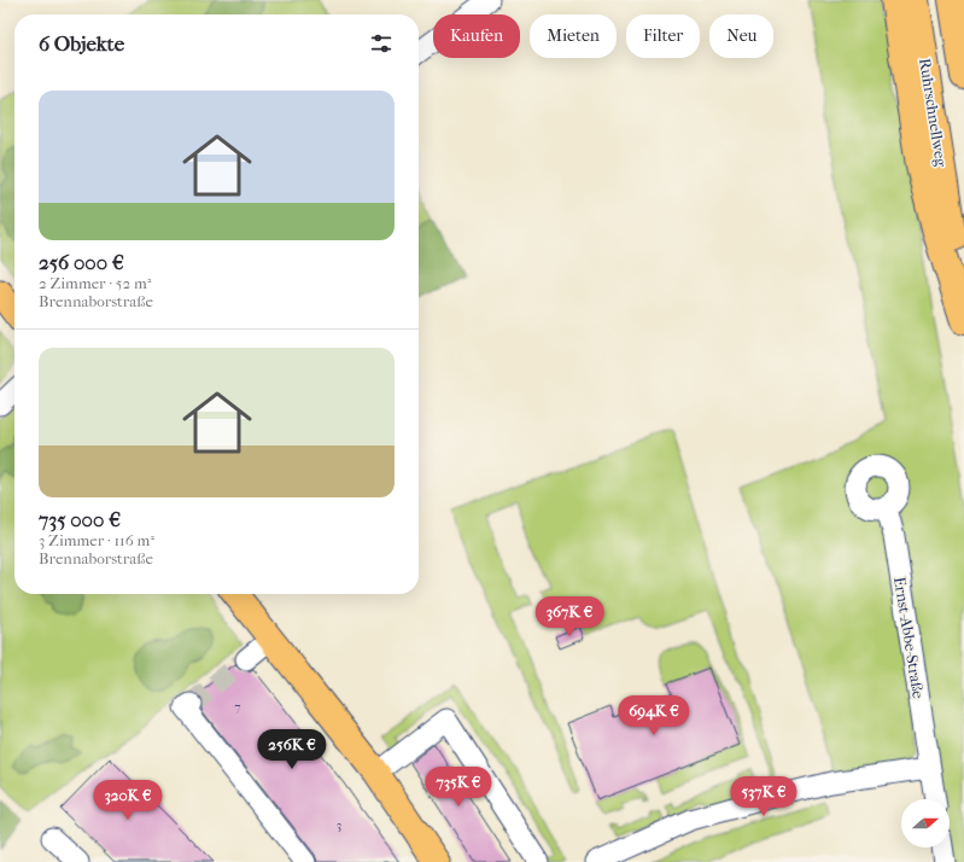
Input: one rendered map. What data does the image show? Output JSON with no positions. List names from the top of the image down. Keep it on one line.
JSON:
{"streets":{"highway":["Ruhrschnellweg"],"street":["Ernst-Abbe-Straße"]},"house_numbers":["7","3"],"north":"right","page":{"chip":["Kaufen","Mieten","Filter","Neu"],"heading":"6 Objekte","list":[{"name":"256 000 €","note":"2 Zimmer · 52 m² · Brennaborstraße"},{"name":"735 000 €","note":"3 Zimmer · 116 m² · Brennaborstraße"}],"price":["367K €","694K €","256K €","735K €","537K €","320K €"]}}
